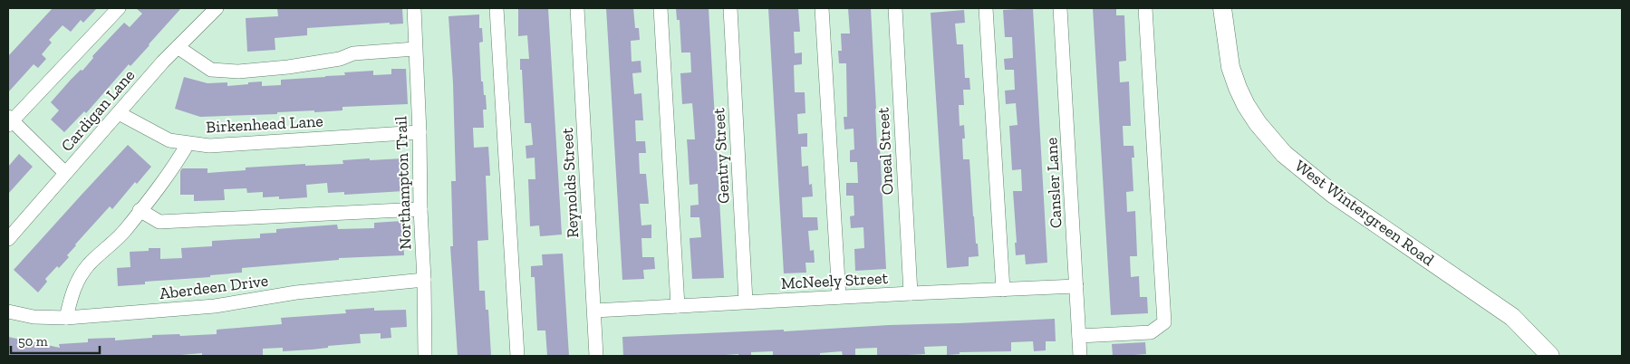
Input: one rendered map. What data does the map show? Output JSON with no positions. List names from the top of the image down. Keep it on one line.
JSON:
{"streets":{"main road":["West Wintergreen Road"],"street":["Cardigan Lane","Birkenhead Lane","Oneal Street","Gentry Street","Northampton Trail","Reynolds Street","Cansler Lane","McNeely Street","Aberdeen Drive"]},"crossings":[["Cardigan Lane","Birkenhead Lane"],["Birkenhead Lane","Northampton Trail"],["Oneal Street","McNeely Street"],["Gentry Street","McNeely Street"],["Northampton Trail","Aberdeen Drive"],["Reynolds Street","McNeely Street"],["Cansler Lane","McNeely Street"]],"scale_bar":"50 m"}
